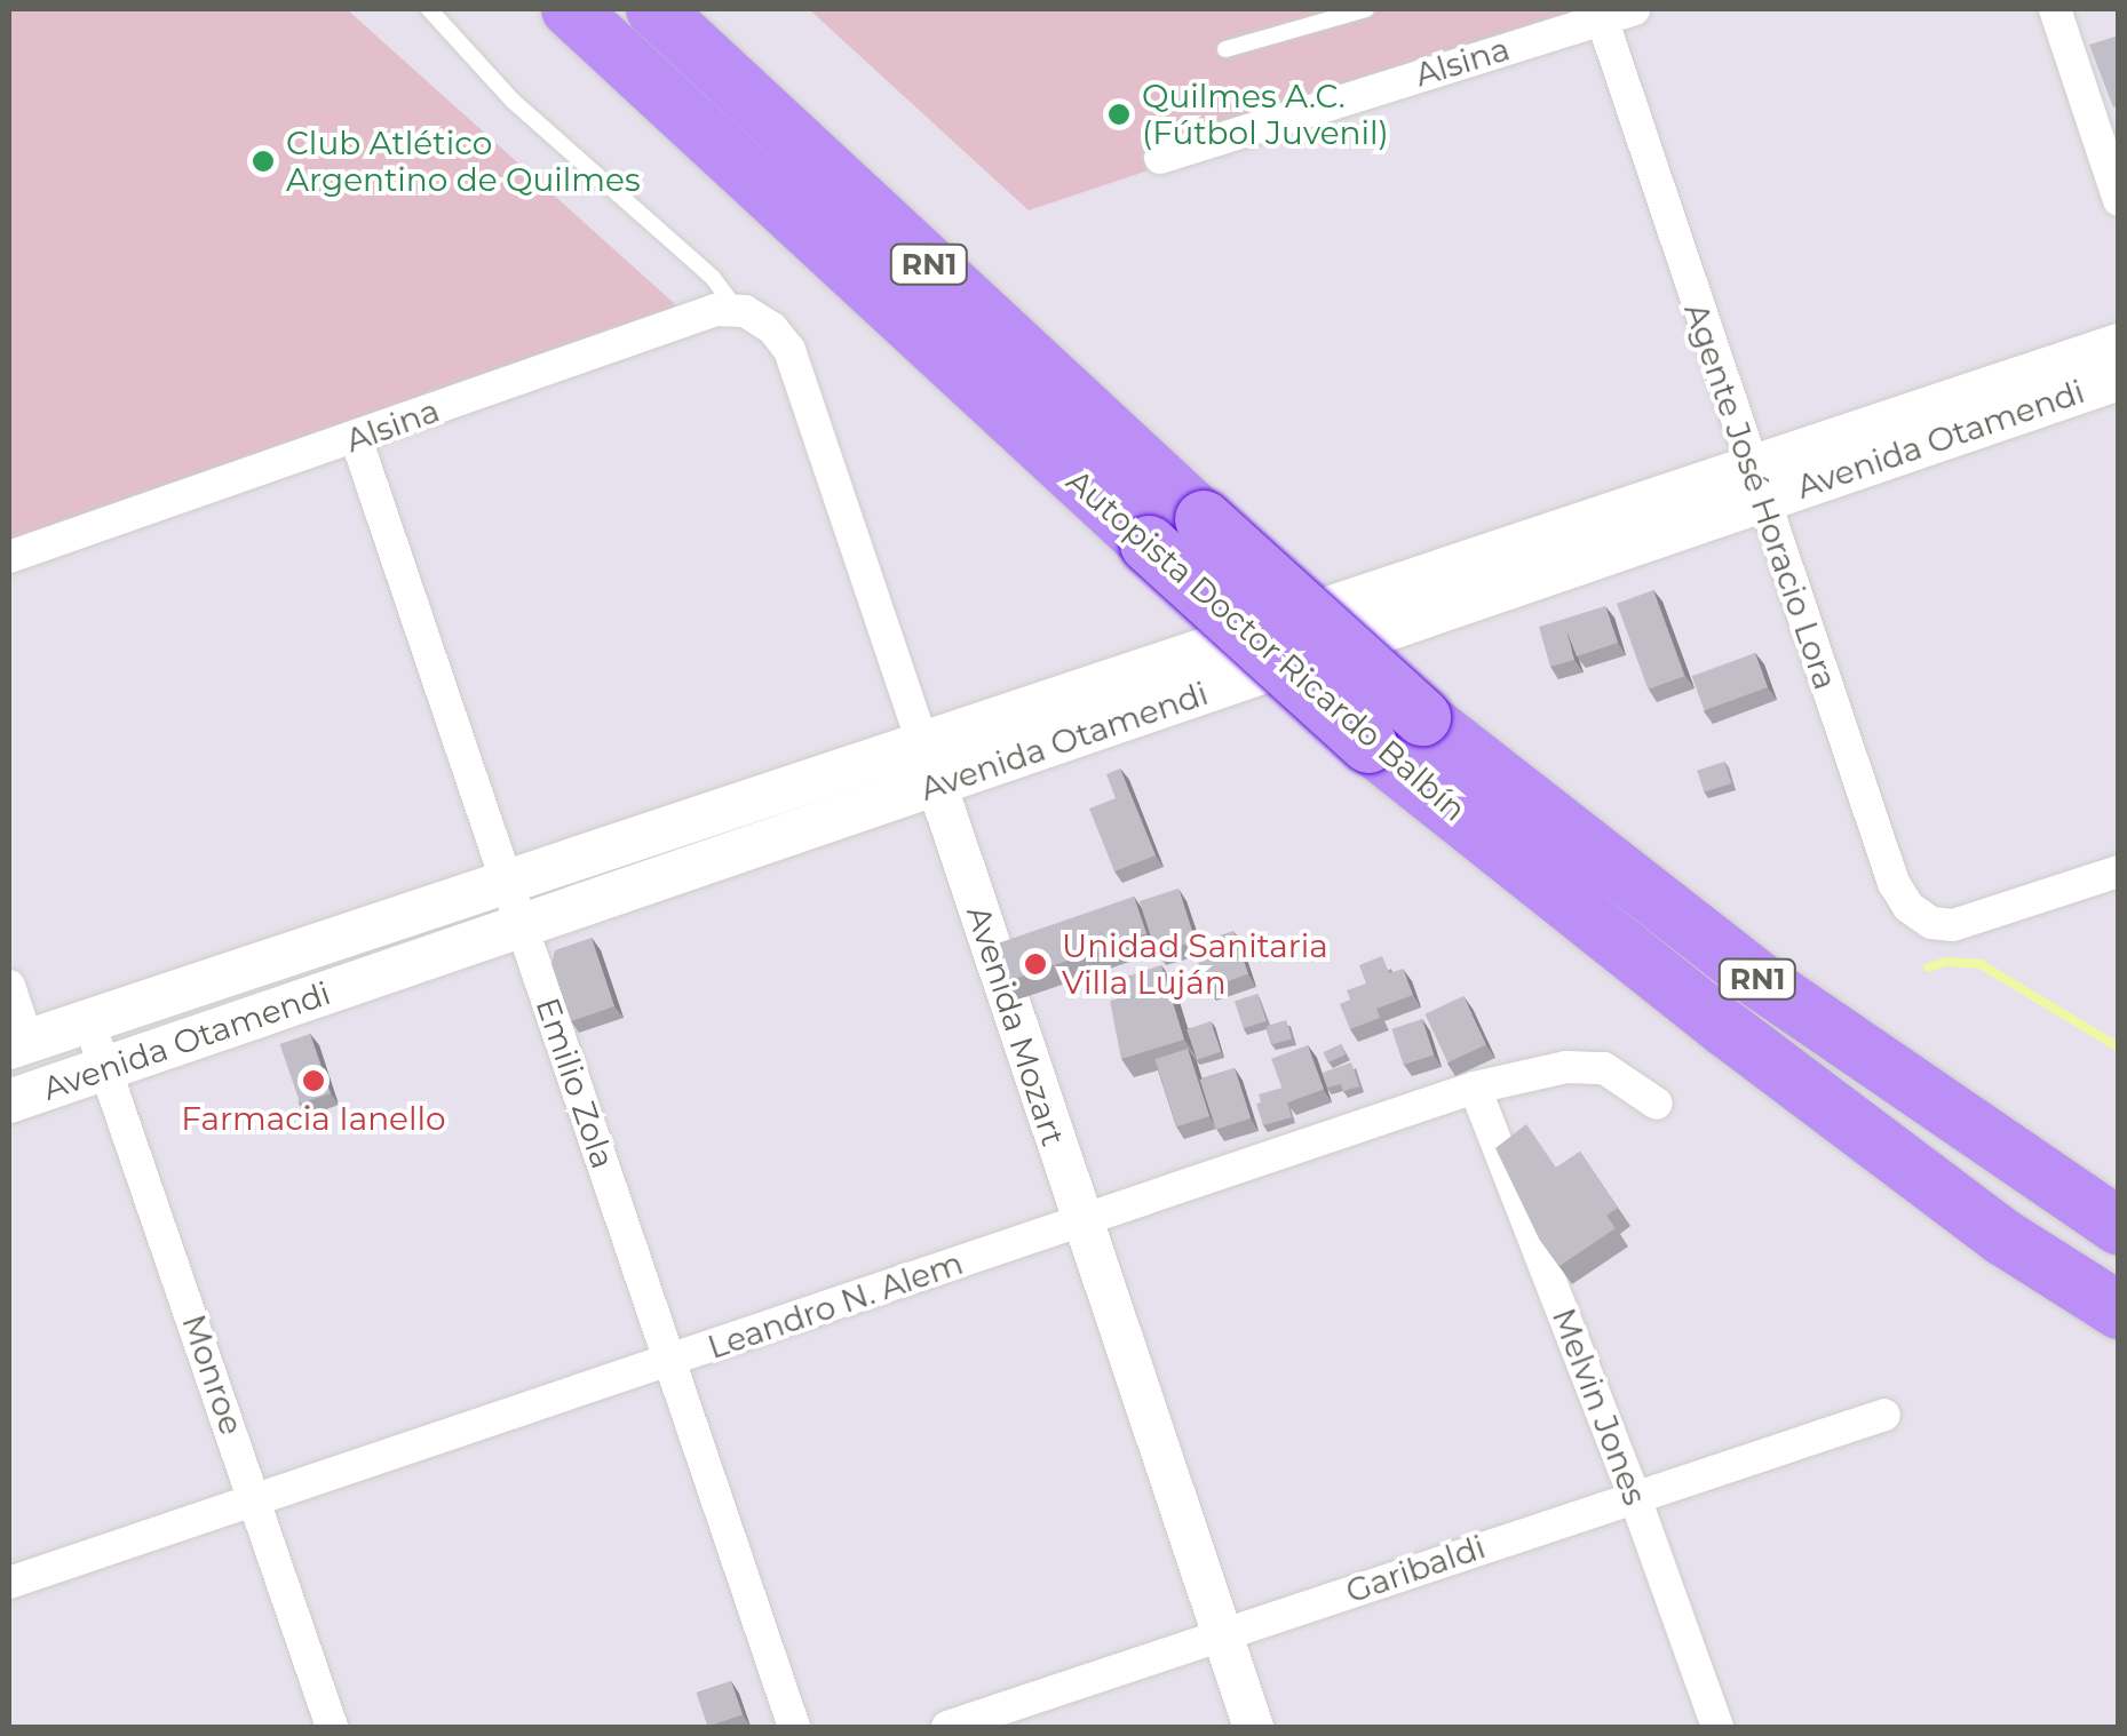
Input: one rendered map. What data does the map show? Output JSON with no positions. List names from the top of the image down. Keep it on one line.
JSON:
{"streets":{"highway":["RN1","Autopista Doctor Ricardo Balbín"],"main road":["Avenida Otamendi"],"street":["Alsina","Agente José Horacio Lora","Avenida Mozart","Emilio Zola","Leandro N. Alem","Monroe","Melvin Jones","Garibaldi"]},"crossings":[["Alsina","Agente José Horacio Lora"],["Alsina","Avenida Mozart"],["Alsina","Emilio Zola"],["Avenida Otamendi","Agente José Horacio Lora"],["Avenida Otamendi","Avenida Mozart"],["Avenida Otamendi","Emilio Zola"],["Avenida Otamendi","Monroe"],["Avenida Mozart","Leandro N. Alem"],["Avenida Mozart","Garibaldi"],["Emilio Zola","Leandro N. Alem"],["Leandro N. Alem","Monroe"],["Leandro N. Alem","Melvin Jones"],["Melvin Jones","Garibaldi"]],"places":["Quilmes A.C. (Fútbol Juvenil)","Club Atlético Argentino de Quilmes","Unidad Sanitaria Villa Luján","Farmacia Ianello"]}
